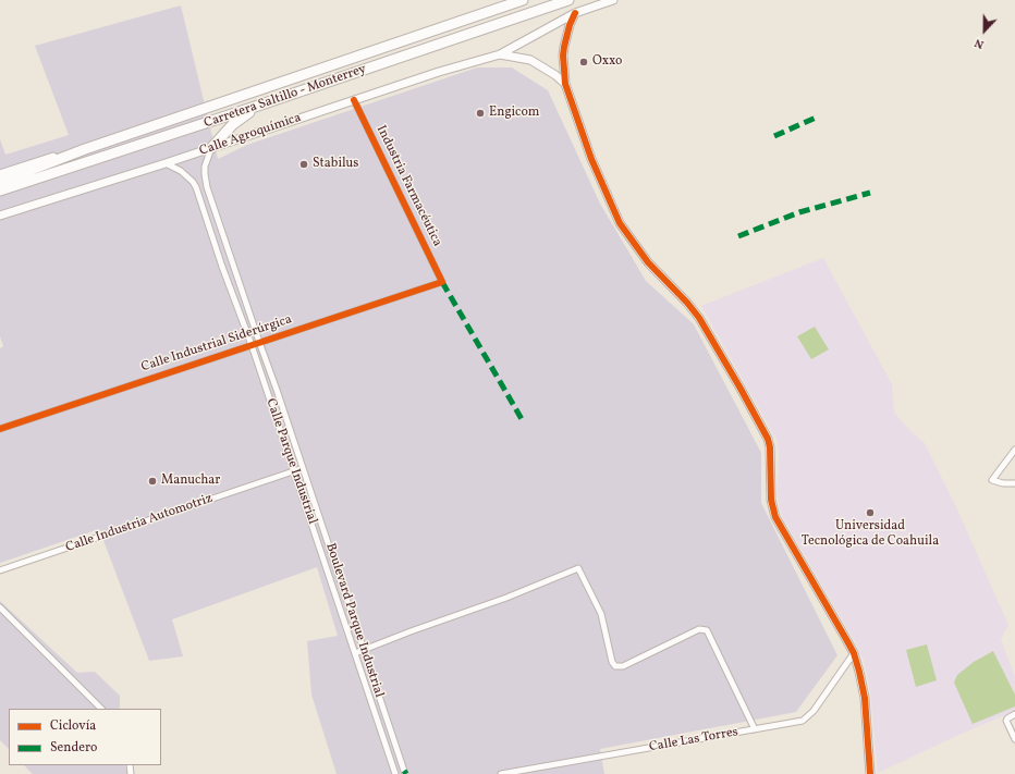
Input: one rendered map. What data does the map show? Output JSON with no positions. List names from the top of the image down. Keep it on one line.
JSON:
{"streets":{"highway":["Carretera Saltillo - Monterrey"],"street":["Calle Agroquímica","Industria Farmacéutica","Calle Industrial Siderúrgica","Calle Parque Industrial","Calle Industria Automotriz","Boulevard Parque Industrial","Calle Las Torres"]},"crossings":[["Calle Agroquímica","Industria Farmacéutica"],["Calle Agroquímica","Calle Parque Industrial"],["Calle Agroquímica","Boulevard Parque Industrial"],["Industria Farmacéutica","Calle Industrial Siderúrgica"],["Calle Industrial Siderúrgica","Calle Parque Industrial"],["Calle Industrial Siderúrgica","Boulevard Parque Industrial"],["Calle Parque Industrial","Calle Industria Automotriz"],["Calle Industria Automotriz","Boulevard Parque Industrial"]],"places":["Oxxo","Engicom","Stabilus","Manuchar","Universidad Tecnológica de Coahuila"],"legend":["Ciclovía","Sendero"],"north":"bottom"}
